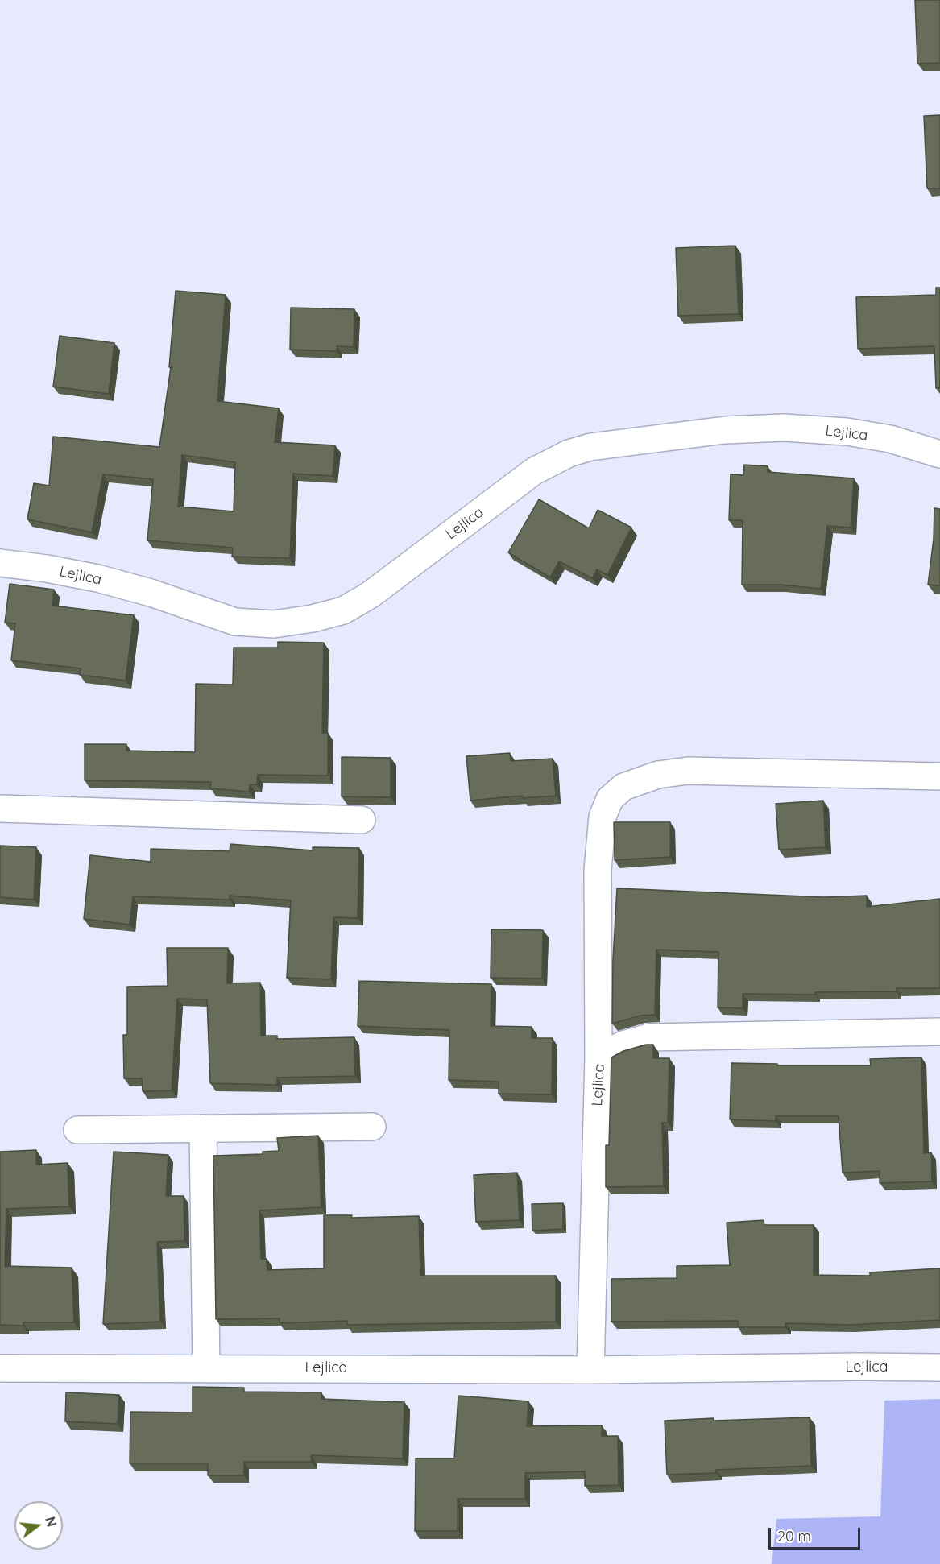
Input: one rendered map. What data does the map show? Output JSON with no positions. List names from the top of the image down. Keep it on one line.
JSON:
{"streets":{"street":["Lejlica"]},"scale_bar":"20 m","north":"right"}
